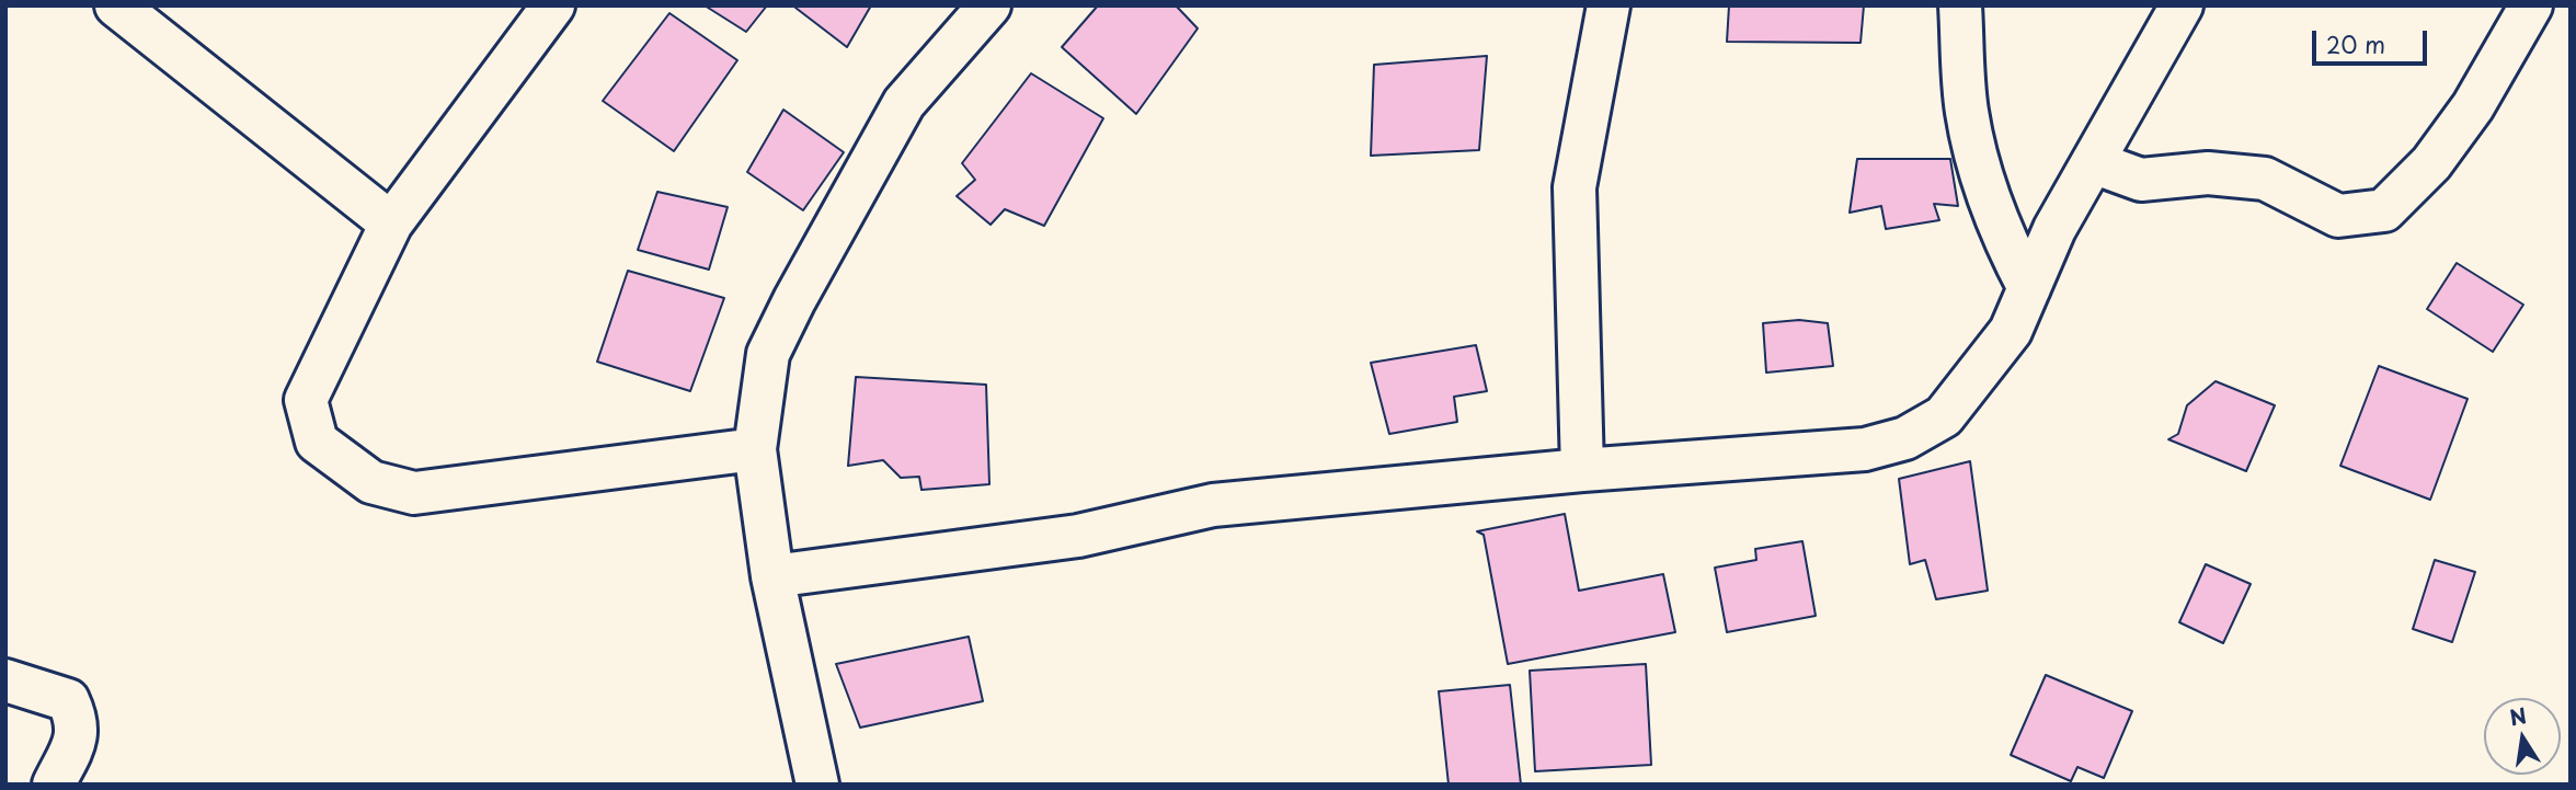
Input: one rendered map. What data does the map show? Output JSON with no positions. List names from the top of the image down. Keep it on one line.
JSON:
{"scale_bar":"20 m","north":"top"}
